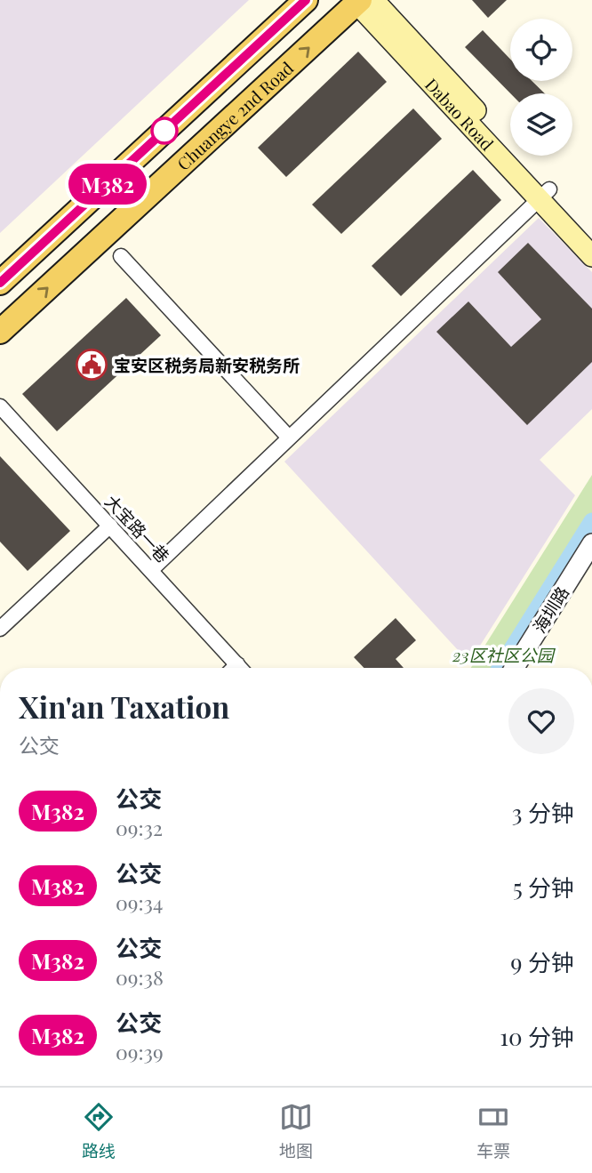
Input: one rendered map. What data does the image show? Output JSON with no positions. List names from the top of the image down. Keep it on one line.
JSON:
{"streets":{"main road":["Dabao Road","Chuangye 2nd Road"],"street":["大宝路一巷","海圳路"]},"crossings":[["Dabao Road","Chuangye 2nd Road"]],"parks":["23区社区公园"],"places":{"public building":["宝安区税务局新安税务所"]},"lines":["bus line M382"],"page":{"on_map":"M382","heading":["Xin'an Taxation","公交"],"list":[{"mark":"M382","name":"公交","note":"09:32","value":"3 分钟"},{"mark":"M382","name":"公交","note":"09:34","value":"5 分钟"},{"mark":"M382","name":"公交","note":"09:38","value":"9 分钟"},{"mark":"M382","name":"公交","note":"09:39","value":"10 分钟"}],"tabs":["路线","地图","车票"]}}
